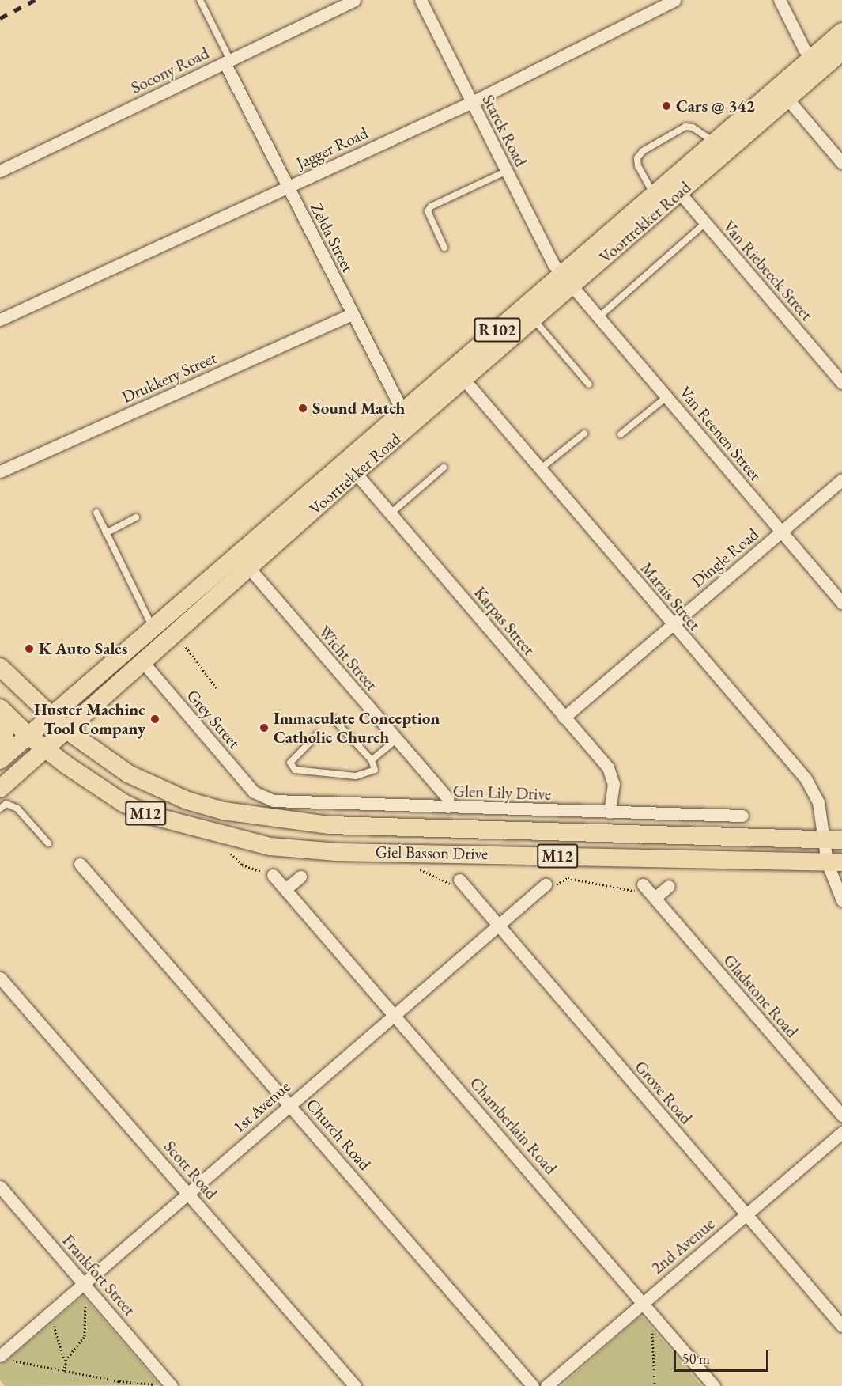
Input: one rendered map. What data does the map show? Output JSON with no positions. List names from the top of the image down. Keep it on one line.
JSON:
{"streets":{"main road":["Voortrekker Road","R102","M12","Giel Basson Drive"],"street":["Socony Road","Starck Road","Jagger Road","Zelda Street","Van Riebeeck Street","Drukkery Street","Van Reenen Street","Dingle Road","Marais Street","Karpas Street","Wicht Street","Grey Street","Glen Lily Drive","Gladstone Road","Grove Road","1st Avenue","Chamberlain Road","Church Road","Scott Road","2nd Avenue","Frankfort Street"]},"crossings":[["Socony Road","Zelda Street"],["Starck Road","Jagger Road"],["Starck Road","Voortrekker Road"],["Starck Road","Van Reenen Street"],["Jagger Road","Zelda Street"],["Voortrekker Road","Zelda Street"],["Voortrekker Road","Van Riebeeck Street"],["Voortrekker Road","Van Reenen Street"],["Voortrekker Road","Marais Street"],["Voortrekker Road","Karpas Street"],["Voortrekker Road","Wicht Street"],["Voortrekker Road","Grey Street"],["Voortrekker Road","M12"],["Voortrekker Road","Giel Basson Drive"],["Zelda Street","Drukkery Street"],["Van Reenen Street","Dingle Road"],["Dingle Road","Marais Street"],["Dingle Road","Karpas Street"],["Marais Street","Giel Basson Drive"],["Karpas Street","Glen Lily Drive"],["Wicht Street","Glen Lily Drive"],["Grey Street","Glen Lily Drive"],["M12","Giel Basson Drive"],["Grove Road","1st Avenue"],["Grove Road","2nd Avenue"],["1st Avenue","Chamberlain Road"],["1st Avenue","Church Road"],["1st Avenue","Scott Road"],["1st Avenue","Frankfort Street"],["Chamberlain Road","2nd Avenue"]],"places":["Cars @ 342","Sound Match","K Auto Sales","Huster Machine Tool Company","Immaculate Conception Catholic Church"],"scale_bar":"50 m"}
